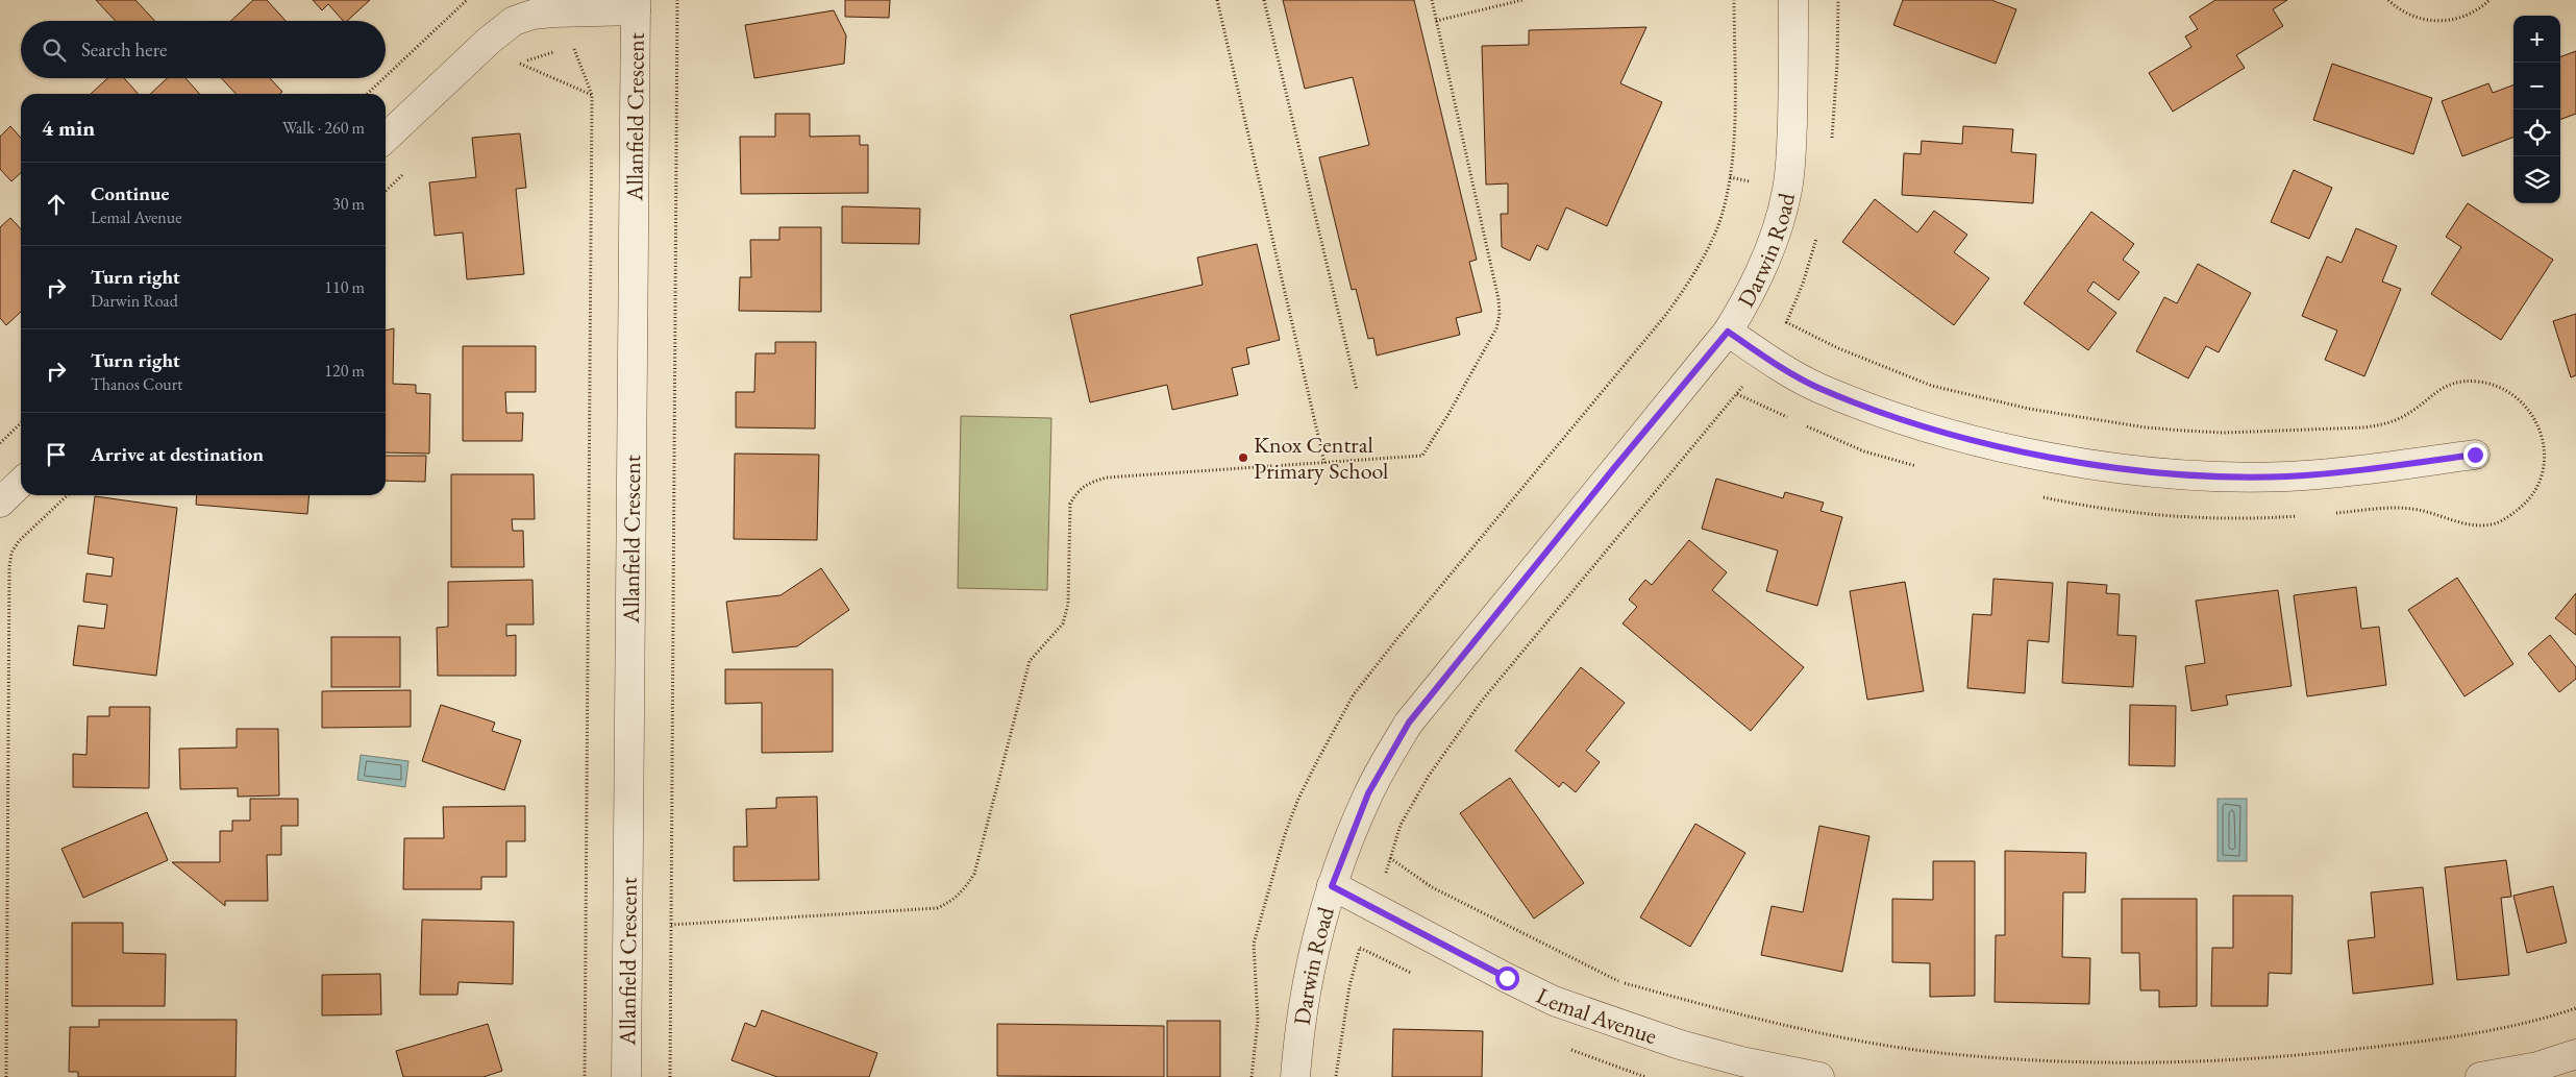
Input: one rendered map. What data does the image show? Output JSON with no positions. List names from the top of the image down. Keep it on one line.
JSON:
{"streets":{"street":["Allanfield Crescent","Darwin Road","Lemal Avenue"]},"crossings":[["Darwin Road","Lemal Avenue"]],"places":["Knox Central Primary School"],"page":{"map_buttons":["+","−"],"search":"Search here","heading":["4 min","Walk · 260 m"],"list":[["Continue","Lemal Avenue","30 m"],["Turn right","Darwin Road","110 m"],["Turn right","Thanos Court","120 m"],"Arrive at destination"]}}
